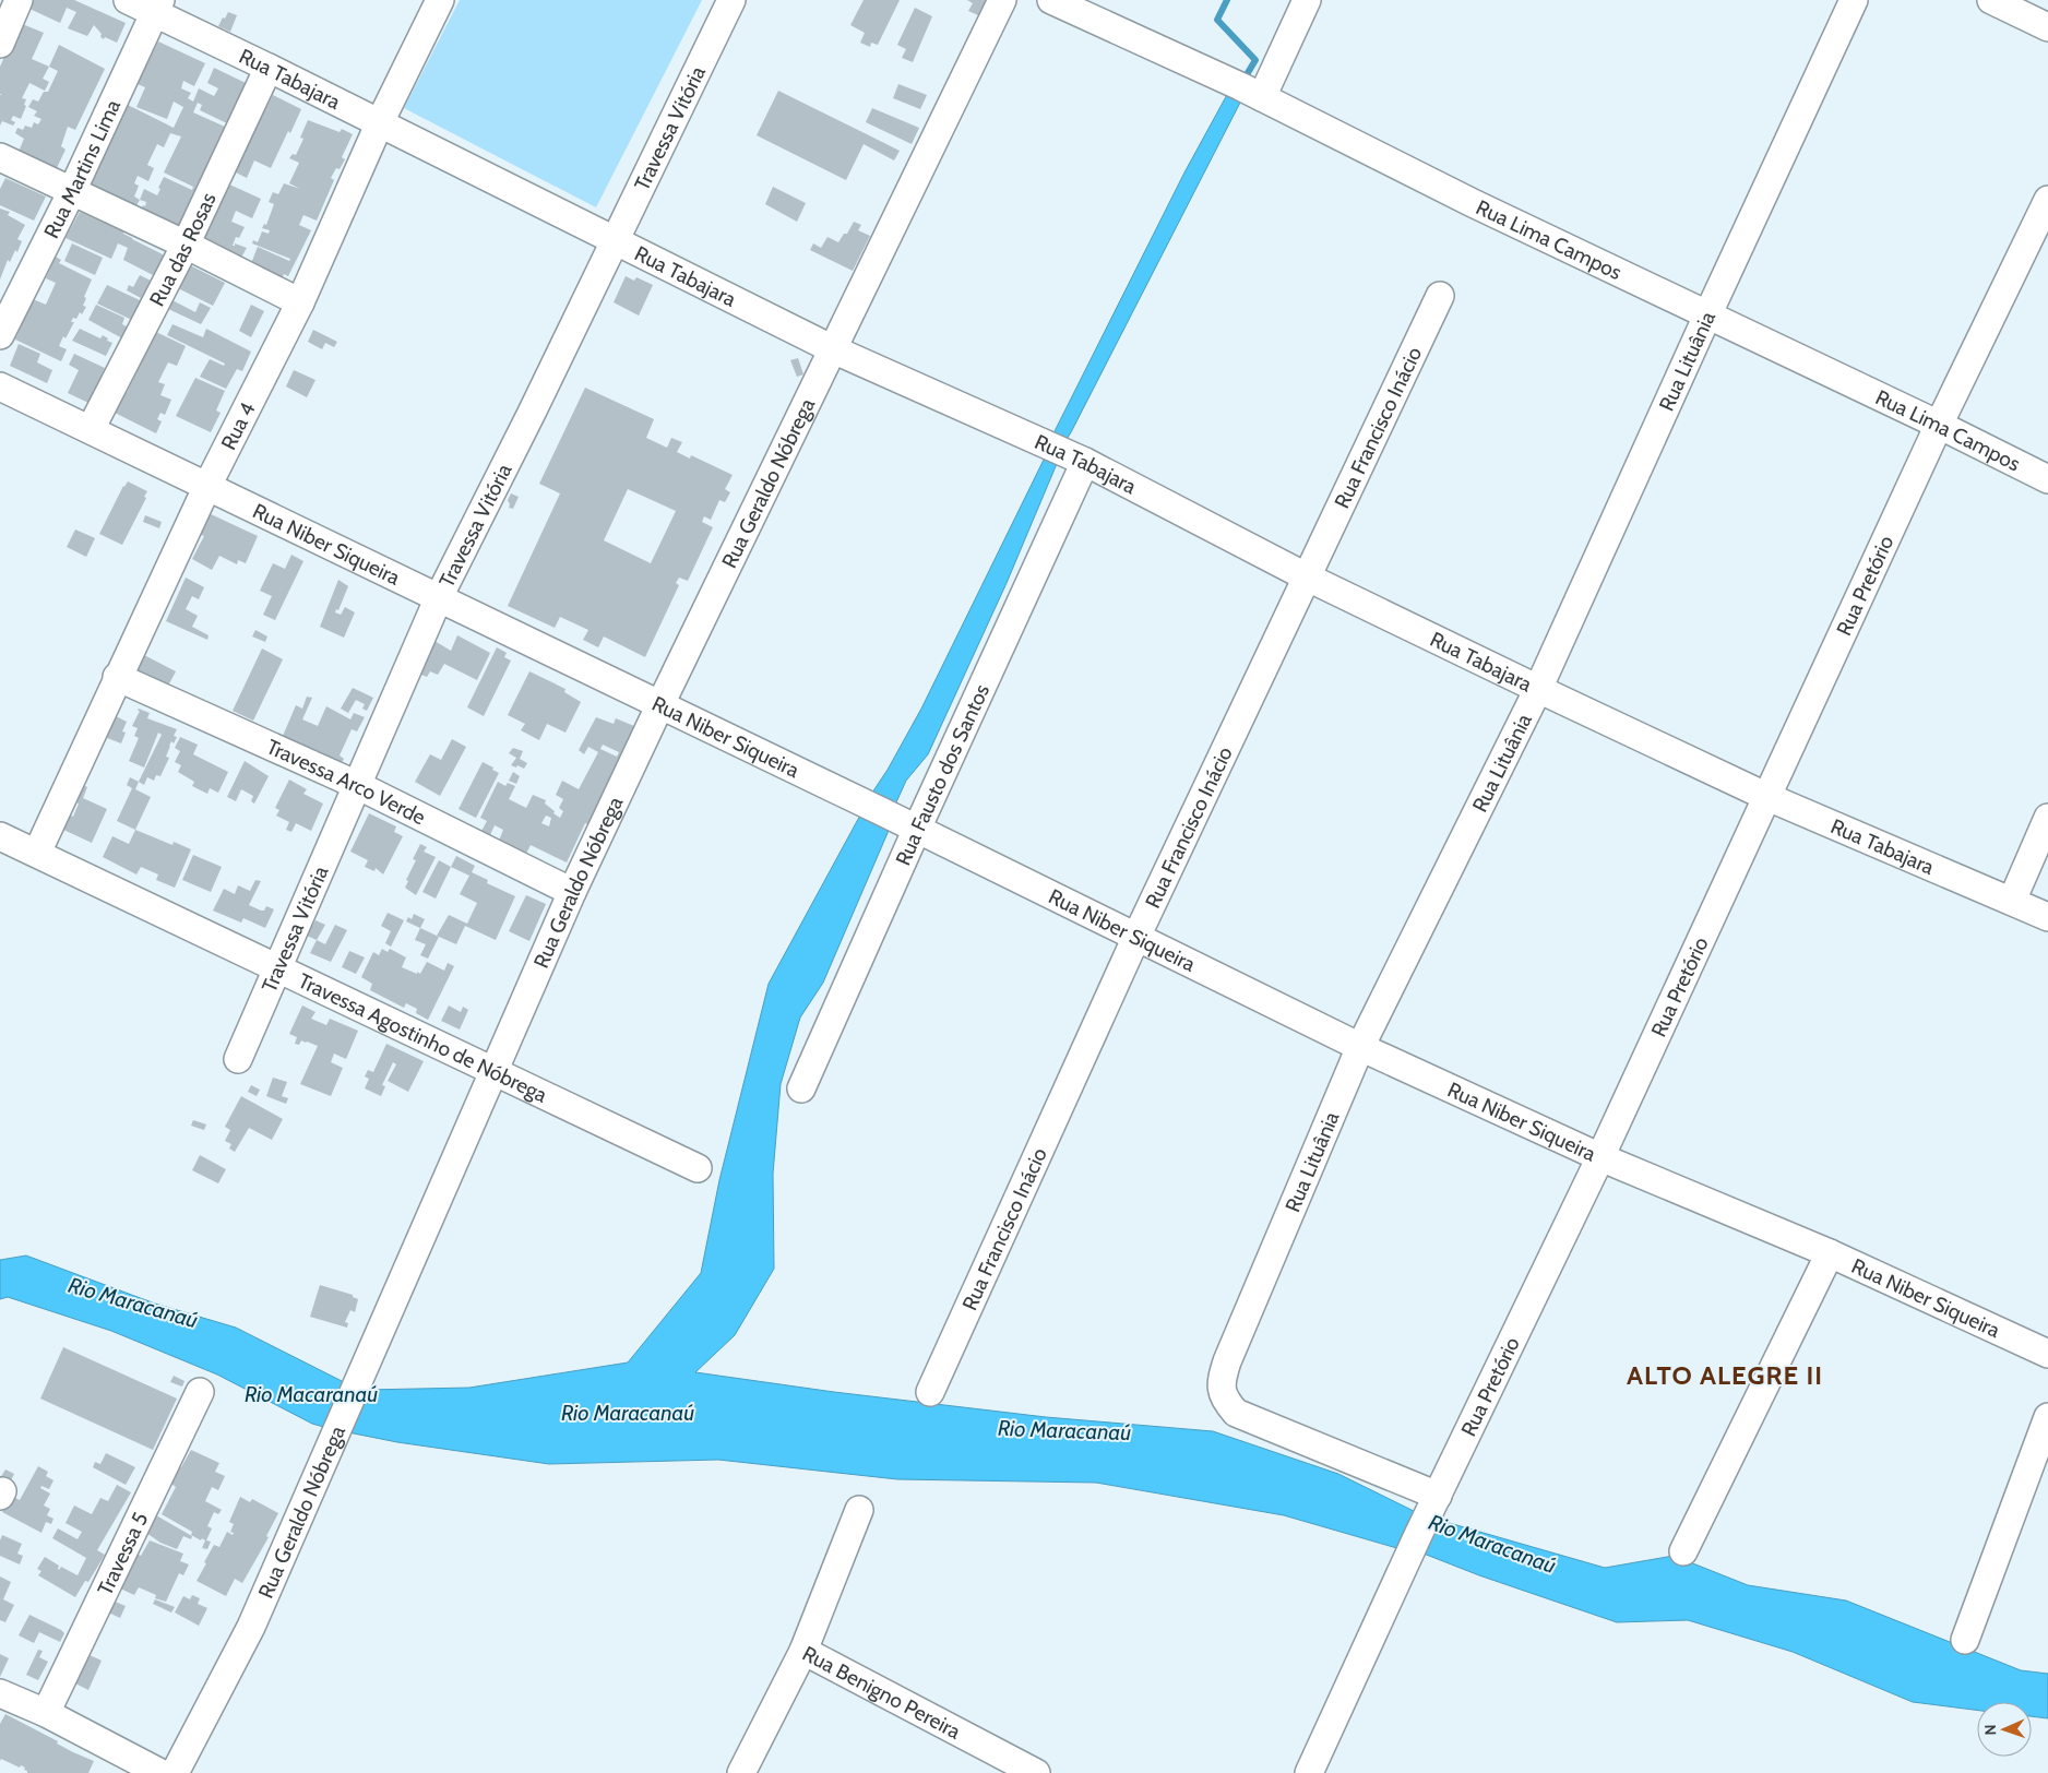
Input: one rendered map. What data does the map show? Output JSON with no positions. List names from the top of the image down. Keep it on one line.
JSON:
{"streets":{"street":["Rua Tabajara","Travessa Vitória","Rua Martins Lima","Rua Lima Campos","Rua das Rosas","Rua Lituânia","Rua 4","Rua Francisco Inácio","Rua Geraldo Nóbrega","Rua Niber Siqueira","Rua Pretório","Rua Fausto dos Santos","Travessa Arco Verde","Travessa Agostinho de Nóbrega","Travessa 5","Rua Benigno Pereira"]},"crossings":[["Rua Tabajara","Travessa Vitória"],["Rua Tabajara","Rua Martins Lima"],["Rua Tabajara","Rua das Rosas"],["Rua Tabajara","Rua Lituânia"],["Rua Tabajara","Rua 4"],["Rua Tabajara","Rua Francisco Inácio"],["Rua Tabajara","Rua Geraldo Nóbrega"],["Rua Tabajara","Rua Pretório"],["Rua Tabajara","Rua Fausto dos Santos"],["Travessa Vitória","Rua Niber Siqueira"],["Travessa Vitória","Travessa Arco Verde"],["Travessa Vitória","Travessa Agostinho de Nóbrega"],["Rua Lima Campos","Rua Lituânia"],["Rua Lima Campos","Rua Pretório"],["Rua das Rosas","Rua Niber Siqueira"],["Rua Lituânia","Rua Niber Siqueira"],["Rua Lituânia","Rua Pretório"],["Rua 4","Rua Niber Siqueira"],["Rua 4","Travessa Arco Verde"],["Rua 4","Travessa Agostinho de Nóbrega"],["Rua Francisco Inácio","Rua Niber Siqueira"],["Rua Geraldo Nóbrega","Rua Niber Siqueira"],["Rua Geraldo Nóbrega","Travessa Arco Verde"],["Rua Geraldo Nóbrega","Travessa Agostinho de Nóbrega"],["Rua Niber Siqueira","Rua Pretório"],["Rua Niber Siqueira","Rua Fausto dos Santos"]],"districts":["ALTO ALEGRE II"],"water":["Rio Maracanaú","Rio Macaranaú"],"north":"left"}
